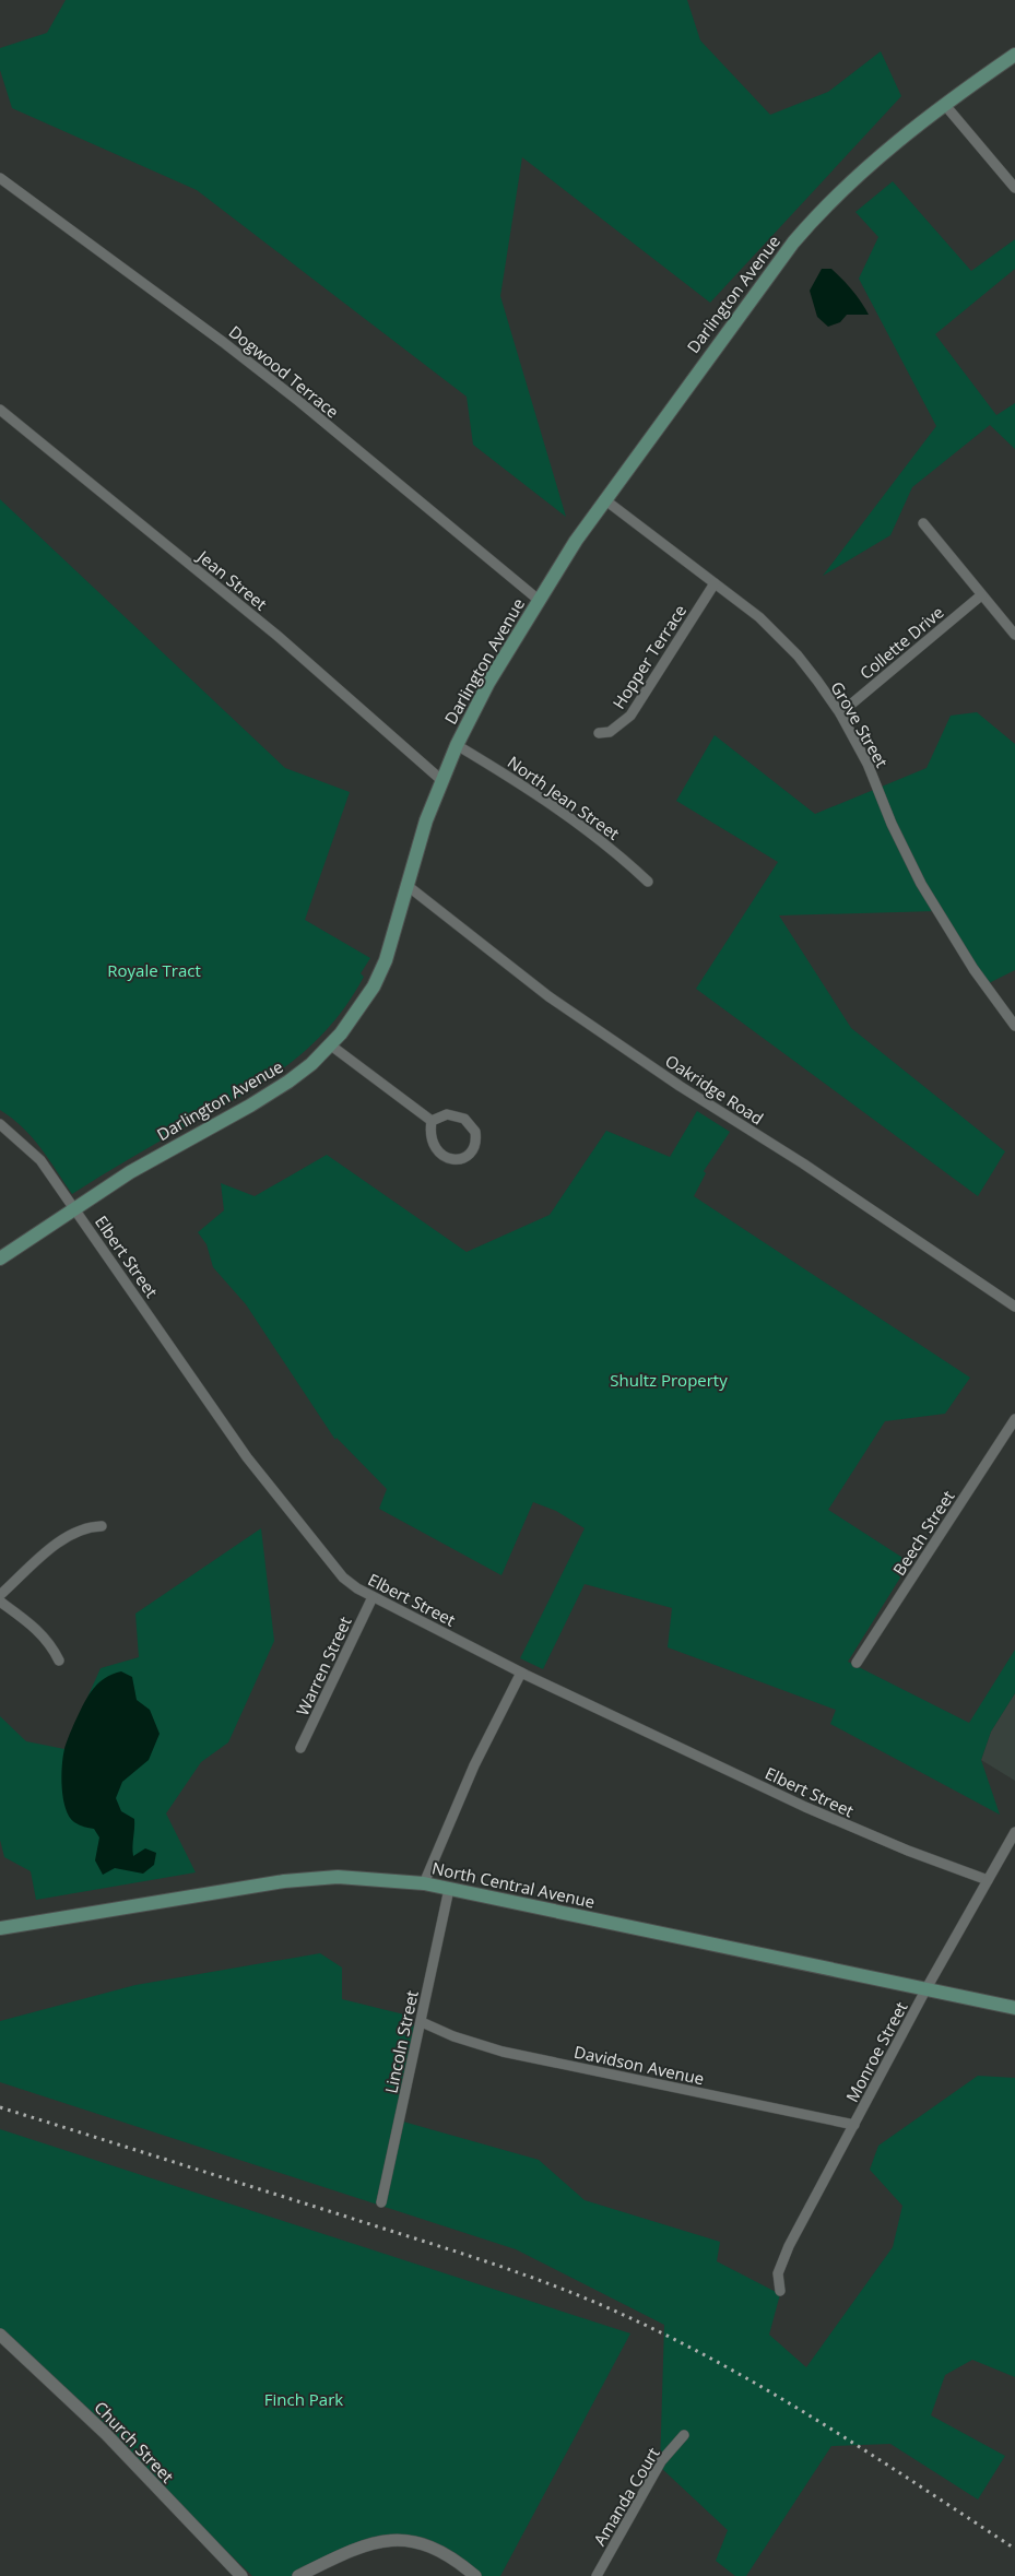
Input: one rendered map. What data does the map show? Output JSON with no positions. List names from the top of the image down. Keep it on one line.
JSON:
{"streets":{"main road":["Darlington Avenue","North Central Avenue"],"street":["Dogwood Terrace","Jean Street","Collette Drive","Hopper Terrace","Grove Street","North Jean Street","Oakridge Road","Elbert Street","Beech Street","Warren Street","Lincoln Street","Monroe Street","Davidson Avenue","Church Street","Amanda Court"]},"crossings":[["Darlington Avenue","Dogwood Terrace"],["Darlington Avenue","Jean Street"],["Darlington Avenue","Grove Street"],["Darlington Avenue","North Jean Street"],["Darlington Avenue","Oakridge Road"],["Darlington Avenue","Elbert Street"],["Collette Drive","Grove Street"],["Hopper Terrace","Grove Street"],["Elbert Street","Warren Street"],["Elbert Street","Monroe Street"],["North Central Avenue","Lincoln Street"],["North Central Avenue","Monroe Street"],["Lincoln Street","Davidson Avenue"],["Monroe Street","Davidson Avenue"]],"parks":["Royale Tract","Shultz Property","Finch Park"]}
